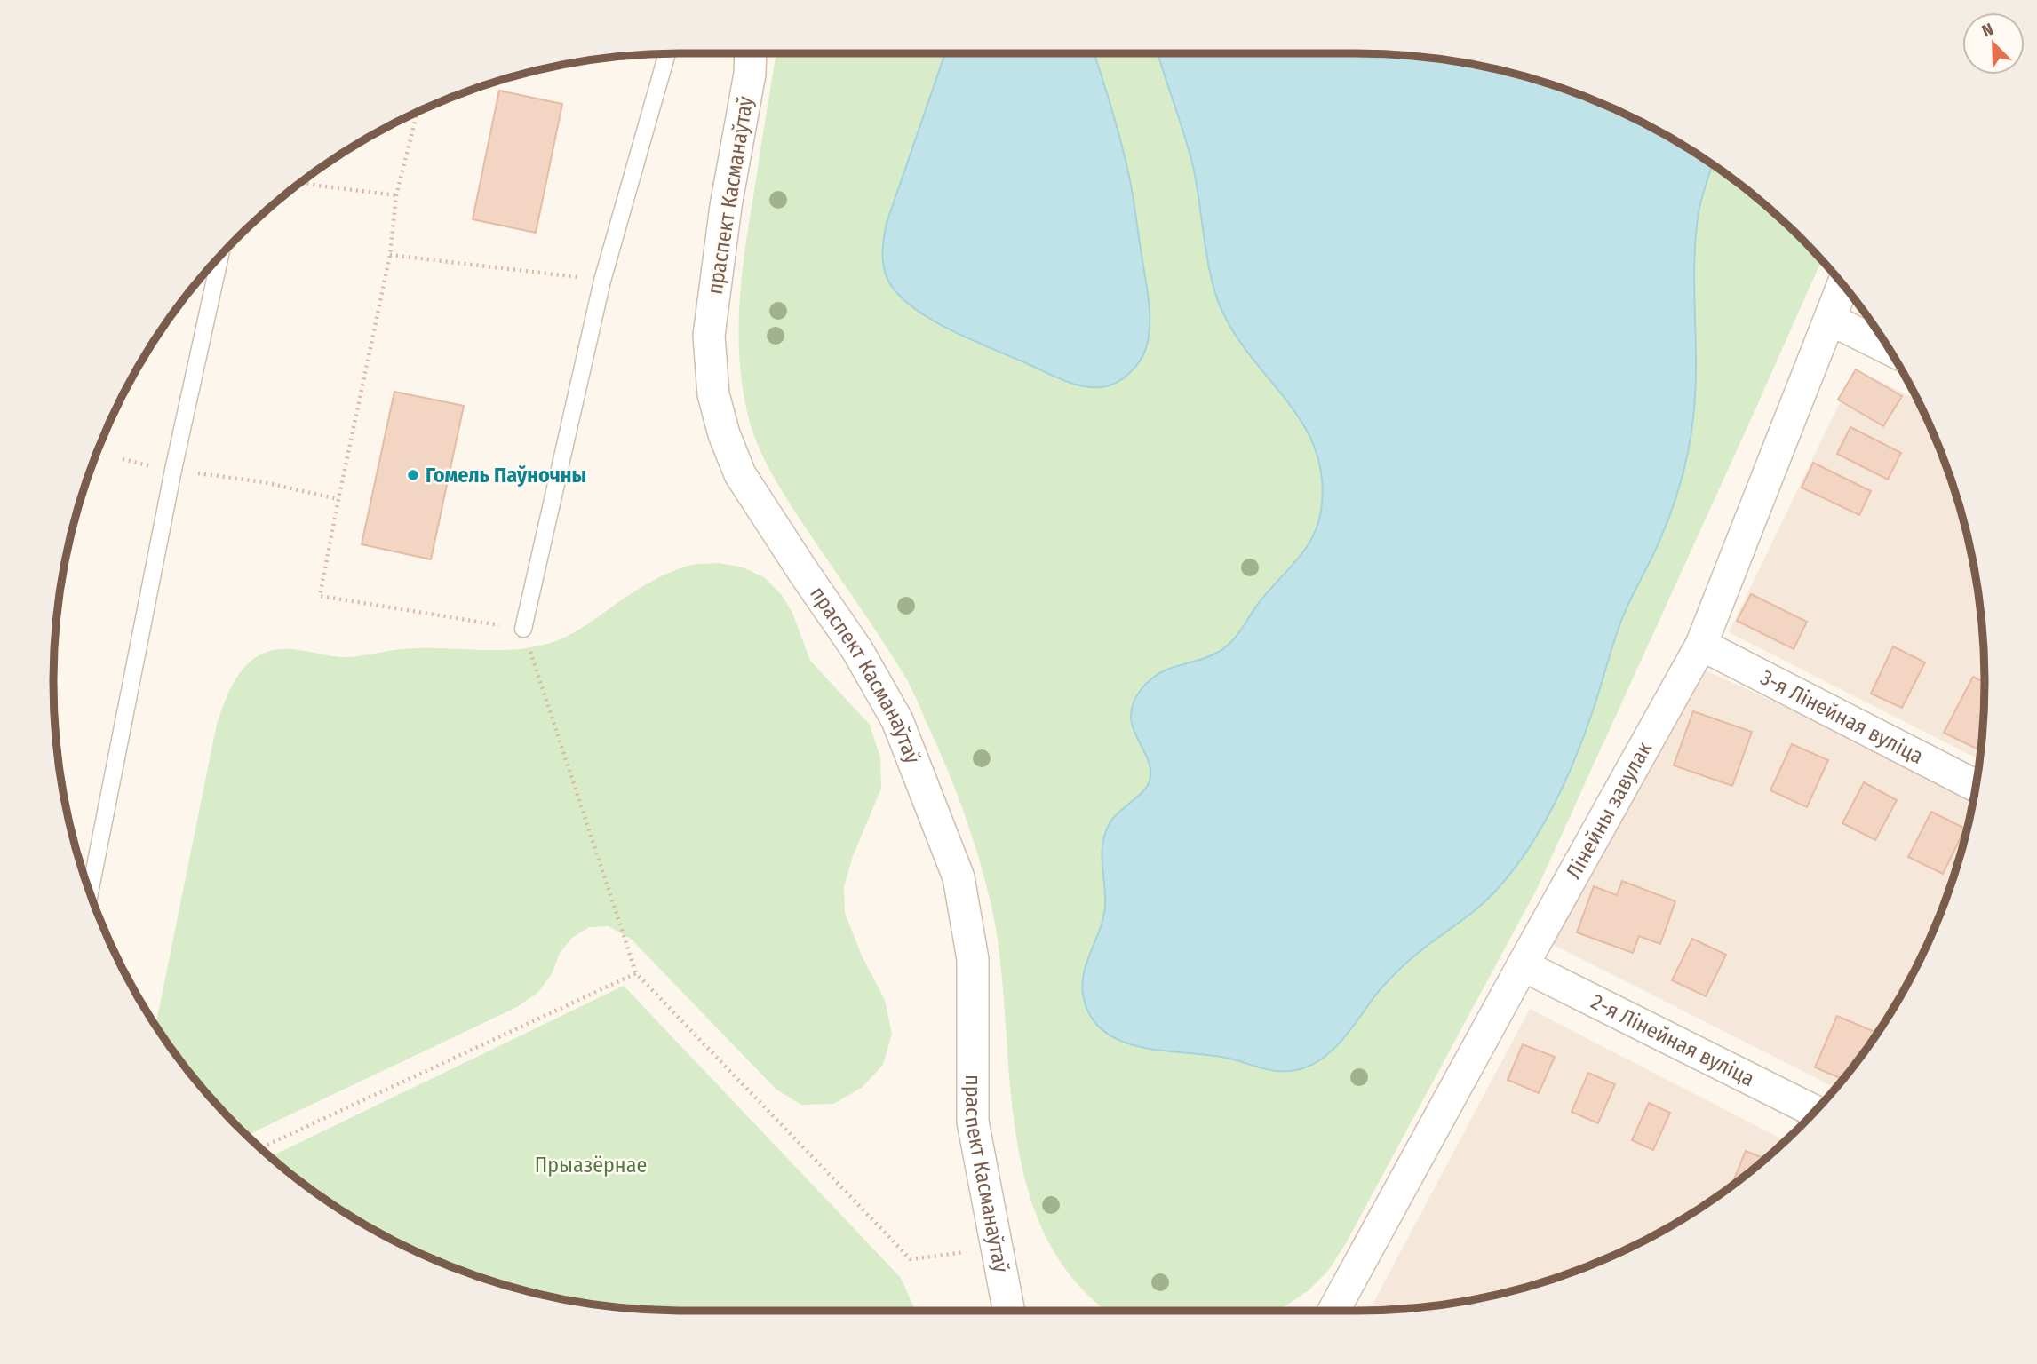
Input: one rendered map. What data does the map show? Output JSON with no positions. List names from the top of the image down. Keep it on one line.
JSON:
{"streets":{"street":["праспект Касманаўтаў","3-я Лінейная вуліца","Лінейны завулак","2-я Лінейная вуліца"]},"crossings":[["3-я Лінейная вуліца","Лінейны завулак"],["Лінейны завулак","2-я Лінейная вуліца"]],"parks":["Прыазёрнае"],"places":["Гомель Паўночны"],"north":"top left"}
